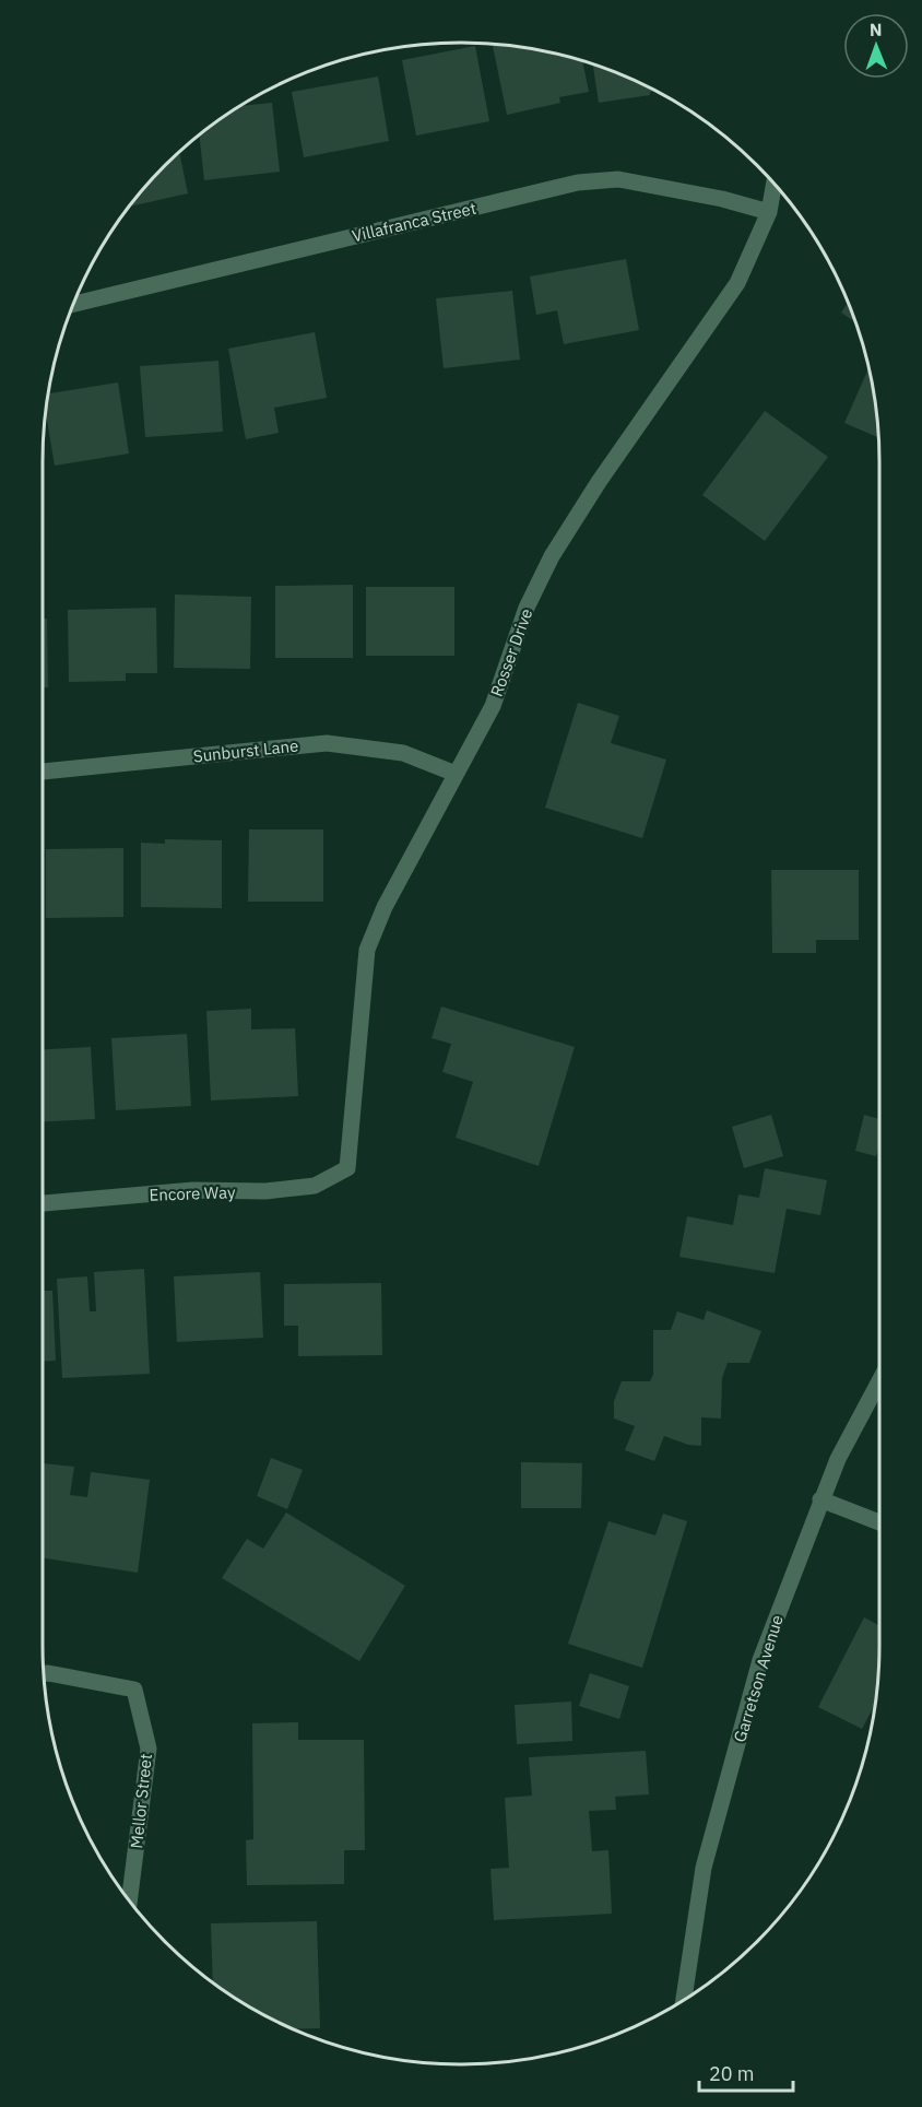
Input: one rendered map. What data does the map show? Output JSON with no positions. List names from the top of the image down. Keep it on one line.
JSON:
{"streets":{"street":["Villafranca Street","Rosser Drive","Sunburst Lane","Encore Way","Garretson Avenue","Mellor Street"]},"crossings":[["Villafranca Street","Rosser Drive"],["Rosser Drive","Sunburst Lane"],["Rosser Drive","Encore Way"]],"scale_bar":"20 m","north":"top"}
